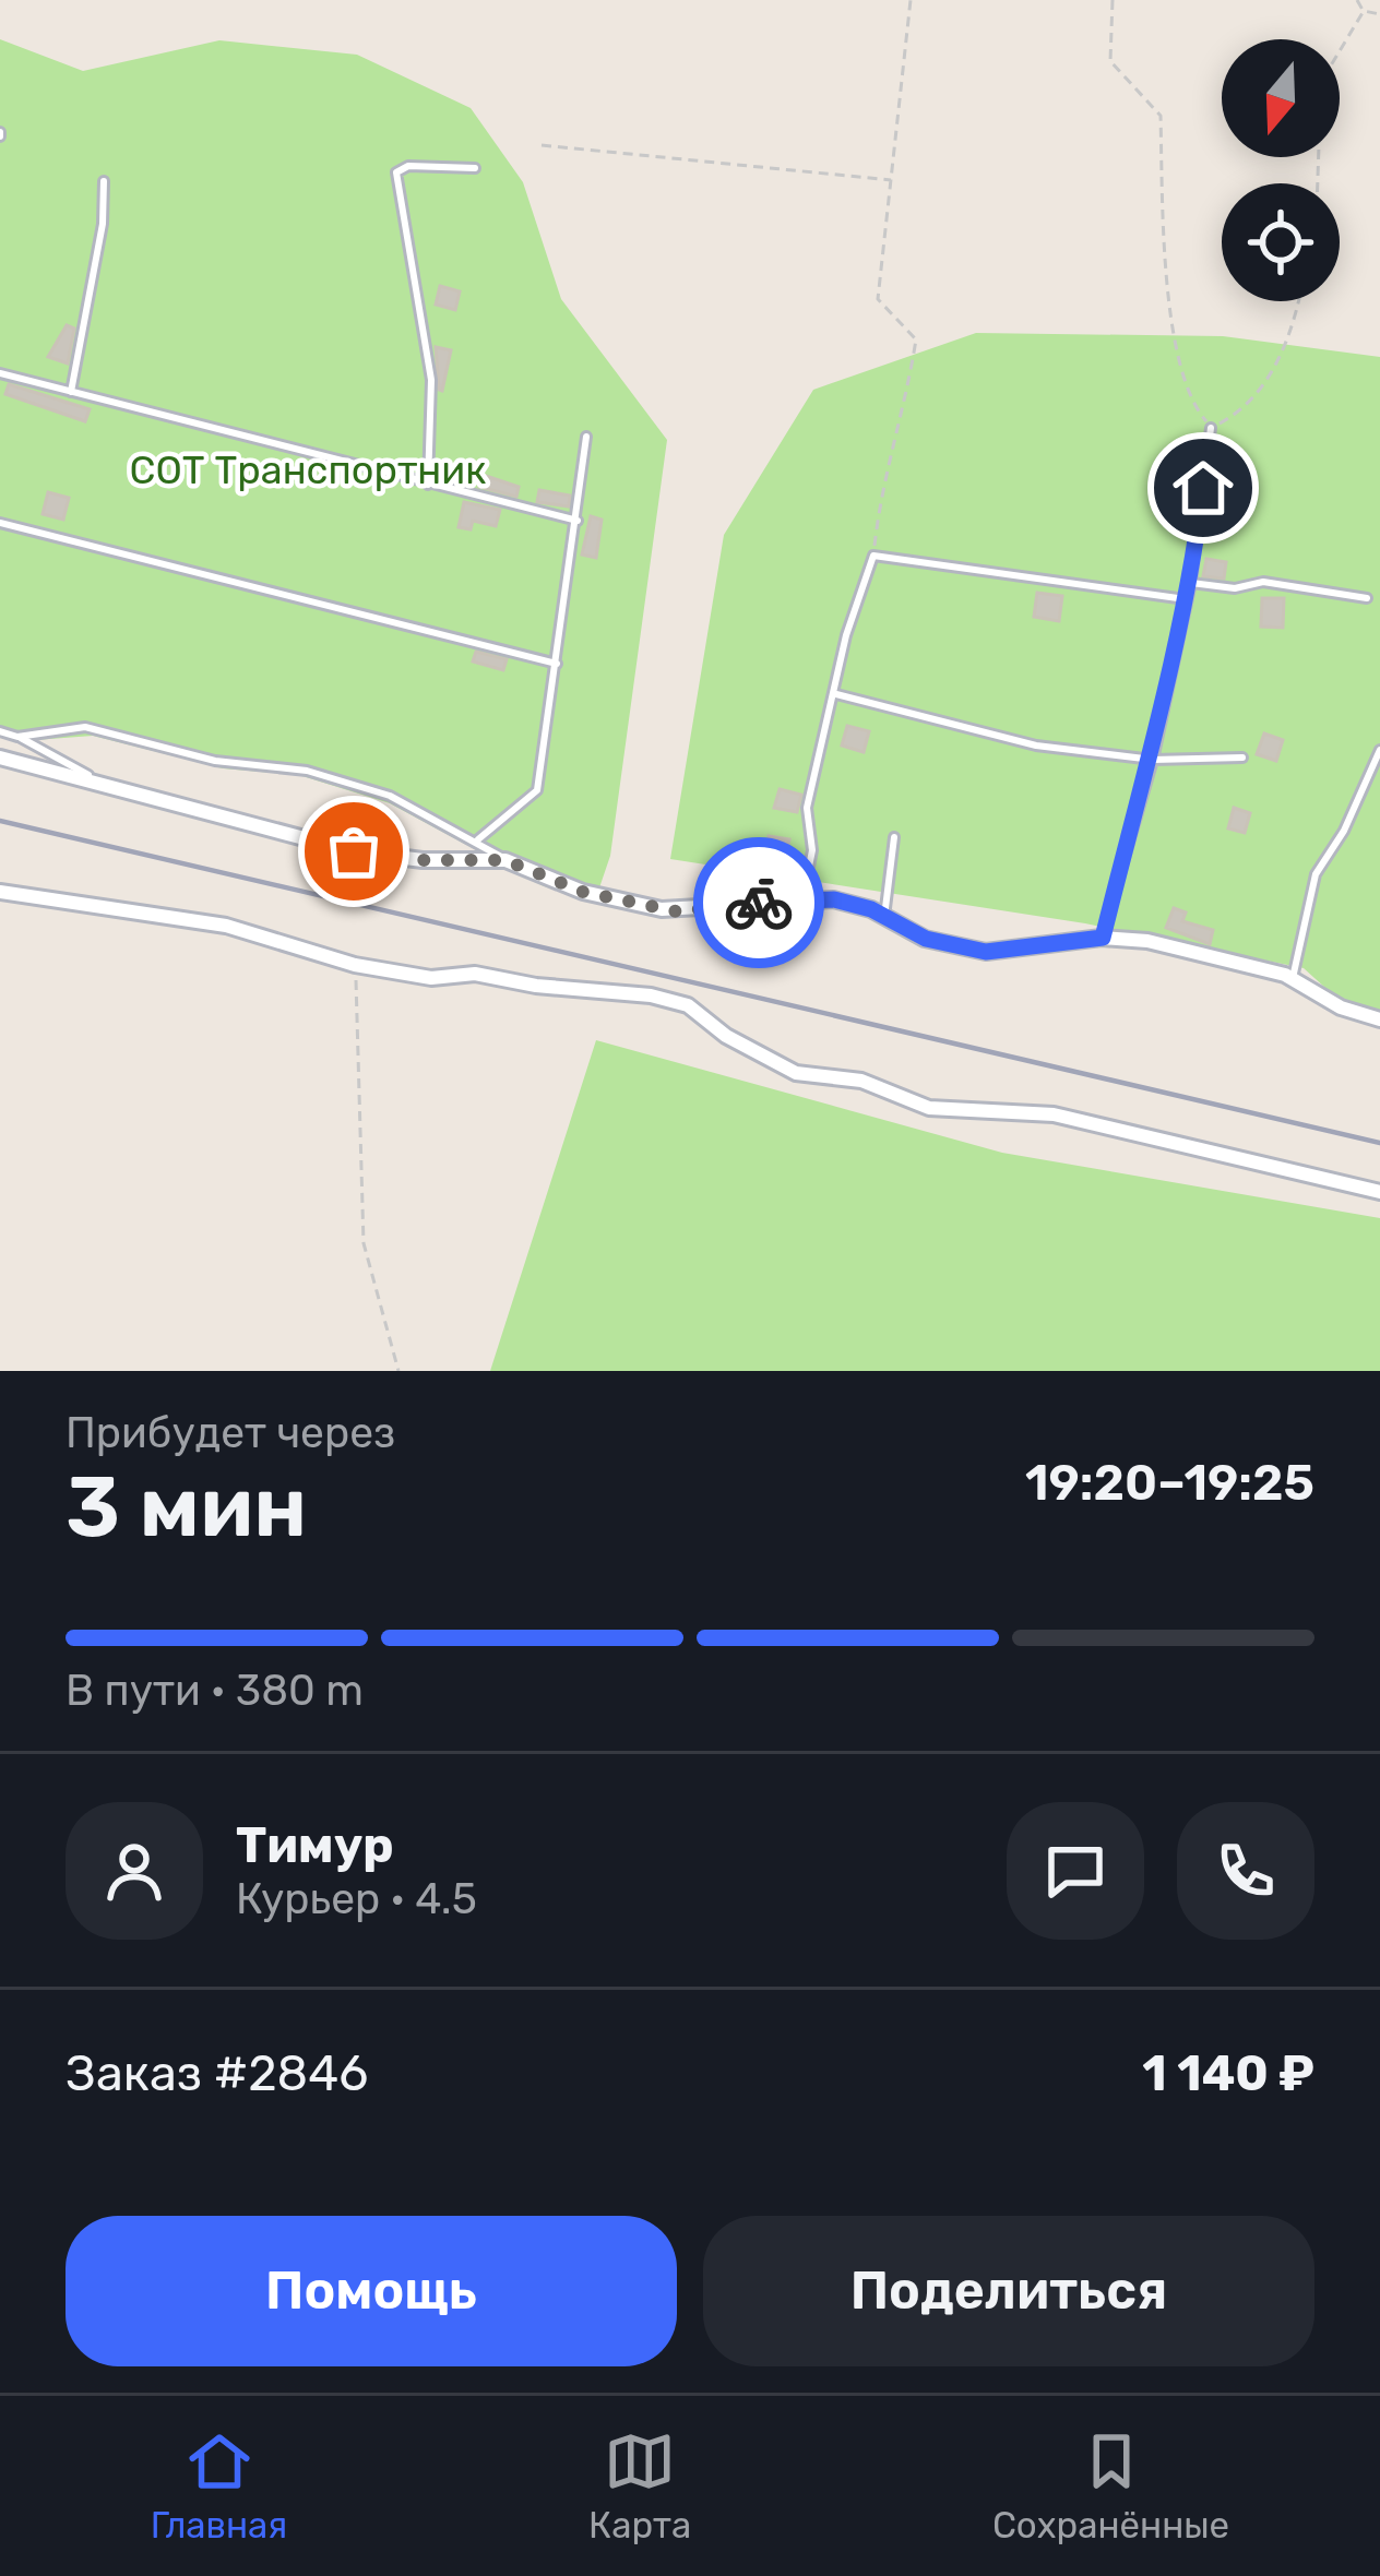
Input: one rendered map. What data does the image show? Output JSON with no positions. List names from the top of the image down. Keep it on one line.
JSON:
{"parks":["СОТ Транспортник"],"north":"bottom","page":{"heading":["3 мин","Прибудет через","19:20–19:25"],"panel":["Тимур","Курьер · 4.5","Заказ #2846","1 140 ₽"],"bar":"В пути · 380 m","buttons":["Помощь","Поделиться"],"tabs":["Главная","Карта","Сохранённые"]}}
